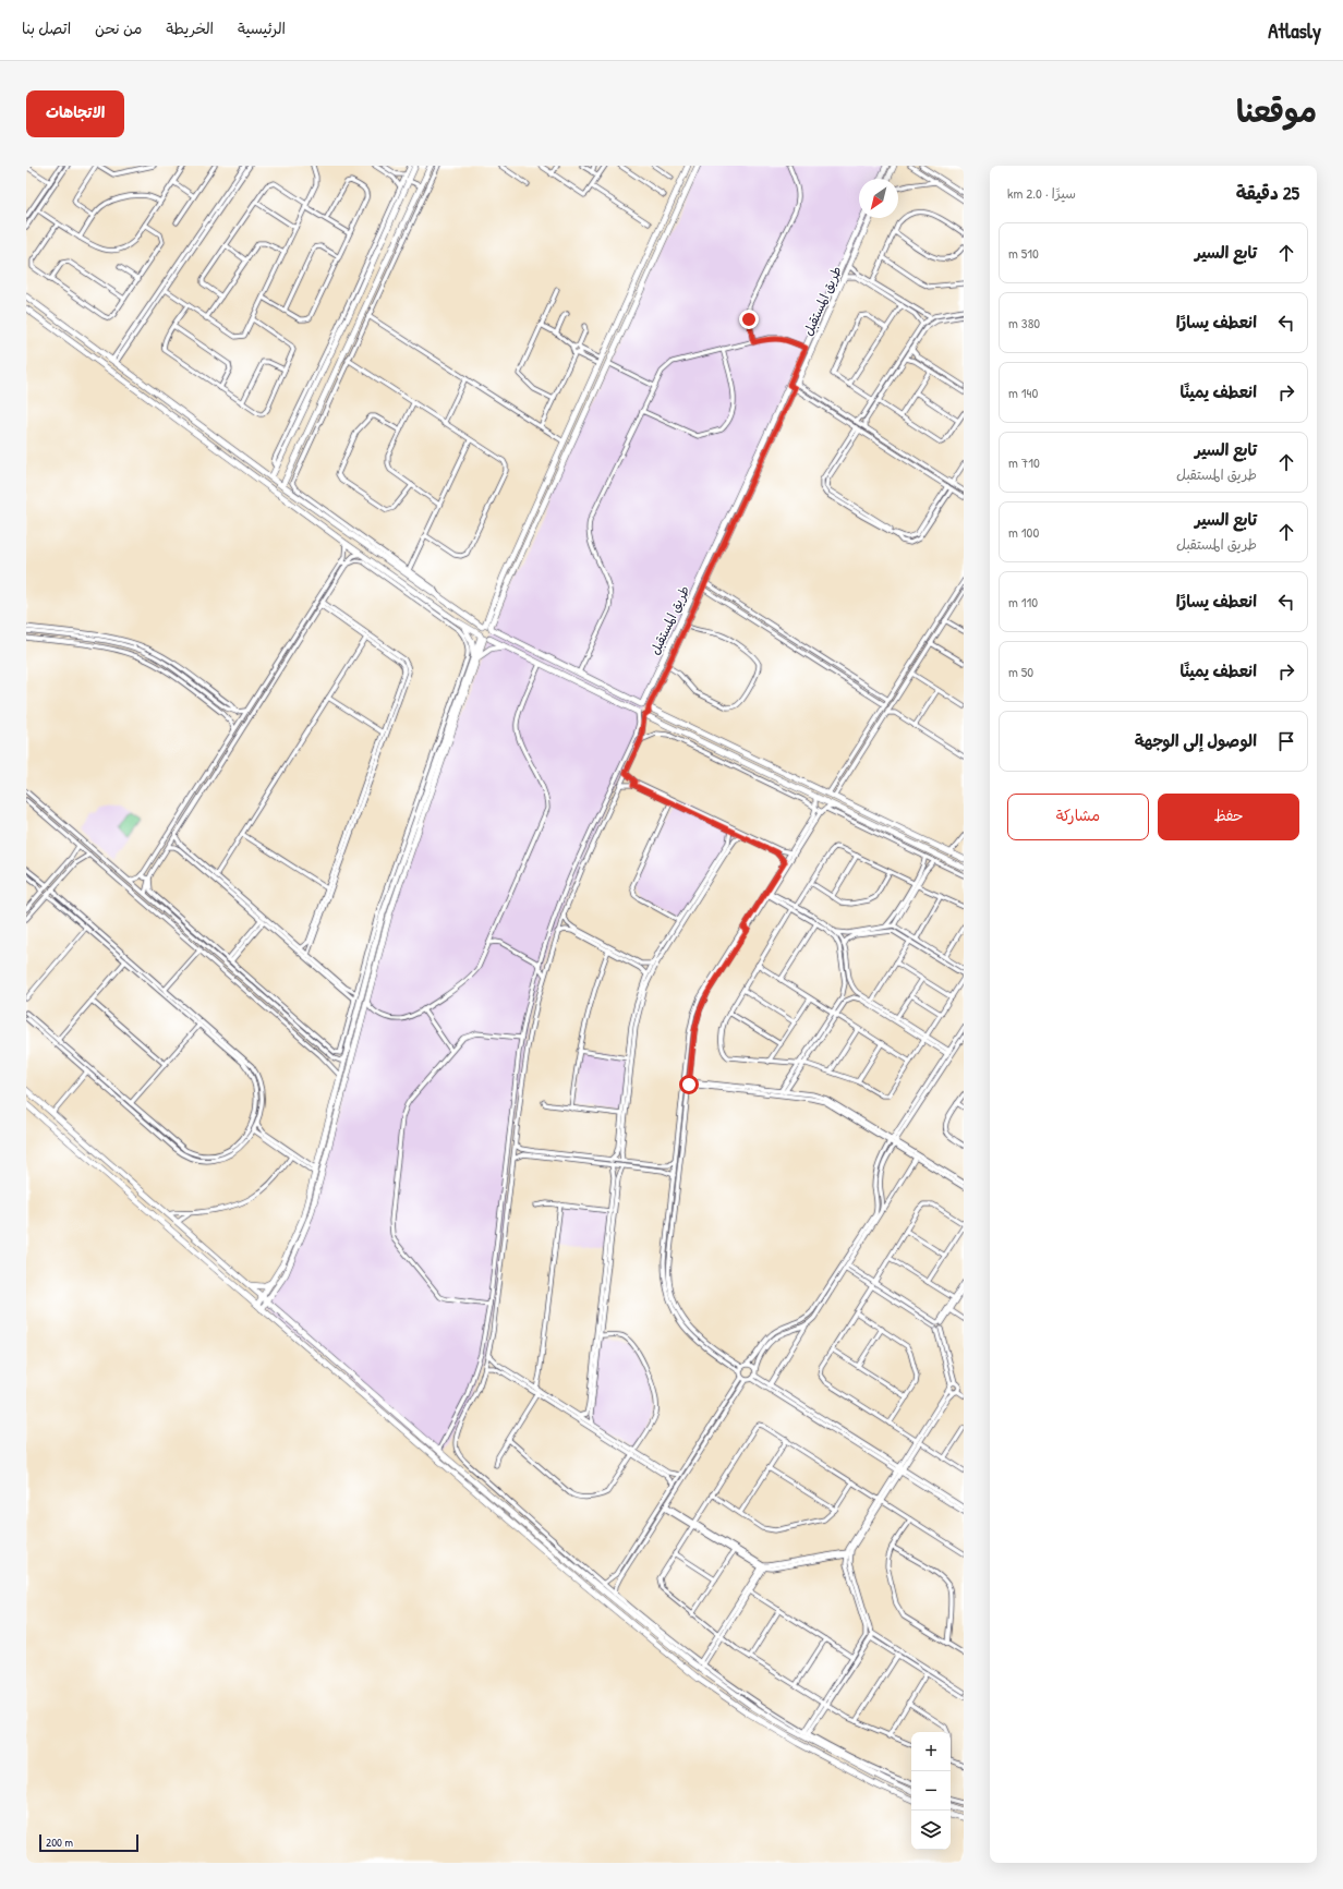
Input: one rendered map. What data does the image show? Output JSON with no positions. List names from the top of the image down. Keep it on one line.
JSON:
{"streets":{"street":["طريق المستقبل"]},"scale_bar":"200 m","north":"bottom left","page":{"header":"Atlasly","nav":["الرئيسية","الخريطة","من نحن","اتصل بنا"],"title":"موقعنا","buttons":["الاتجاهات",["حفظ","مشاركة"]],"heading":["25 دقيقة","سيرًا · 2.0 km"],"list":[["تابع السير","510 m"],["انعطف يسارًا","380 m"],["انعطف يمينًا","140 m"],["تابع السير","طريق المستقبل","710 m"],["تابع السير","طريق المستقبل","100 m"],["انعطف يسارًا","110 m"],["انعطف يمينًا","50 m"],"الوصول إلى الوجهة"],"map_buttons":["+","−"],"scale":"200 m"}}
